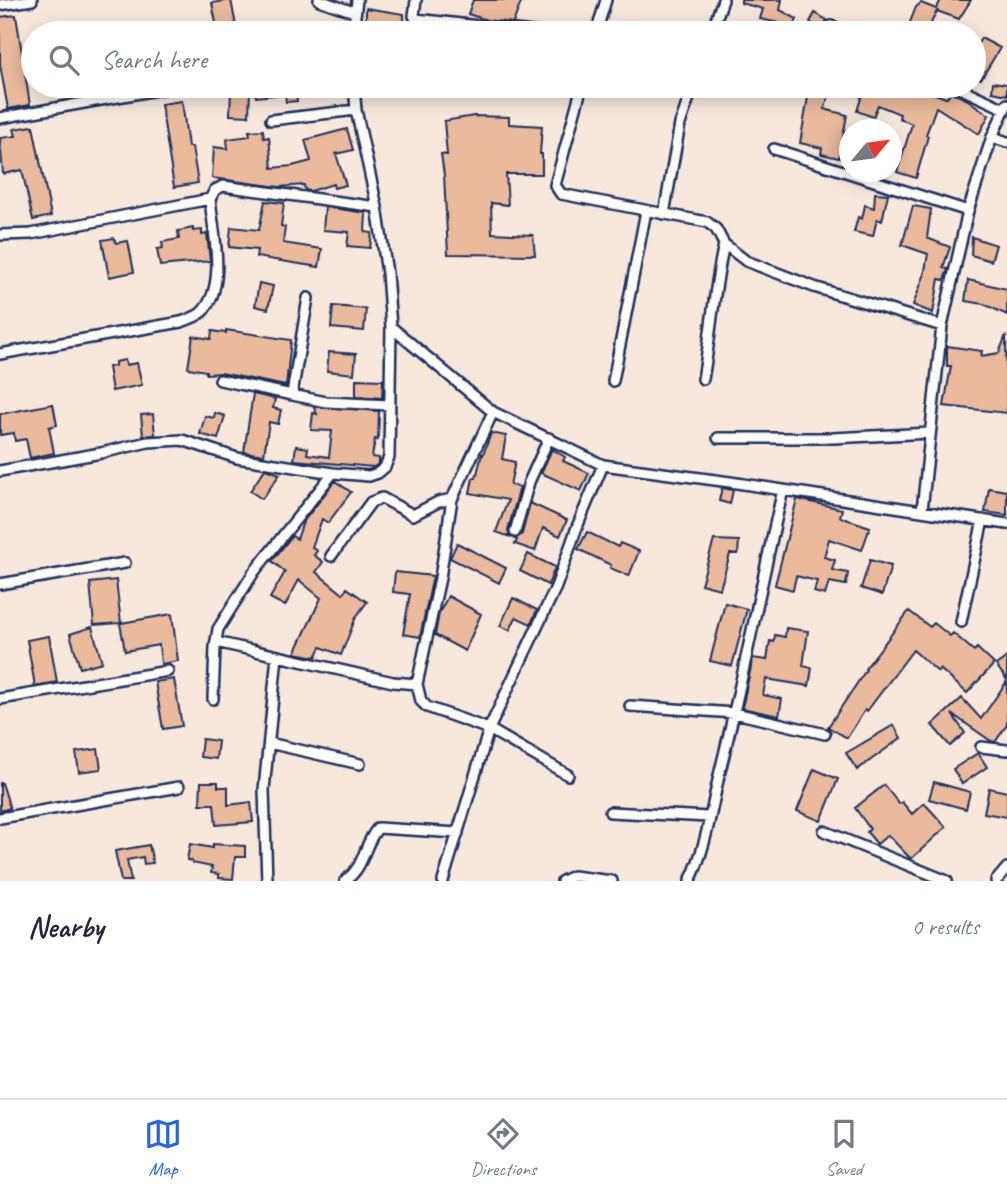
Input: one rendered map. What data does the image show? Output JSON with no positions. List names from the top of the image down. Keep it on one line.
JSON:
{"north":"top right","page":{"search":"Search here","heading":["Nearby","0 results"],"nav":["Map","Directions","Saved"]}}
